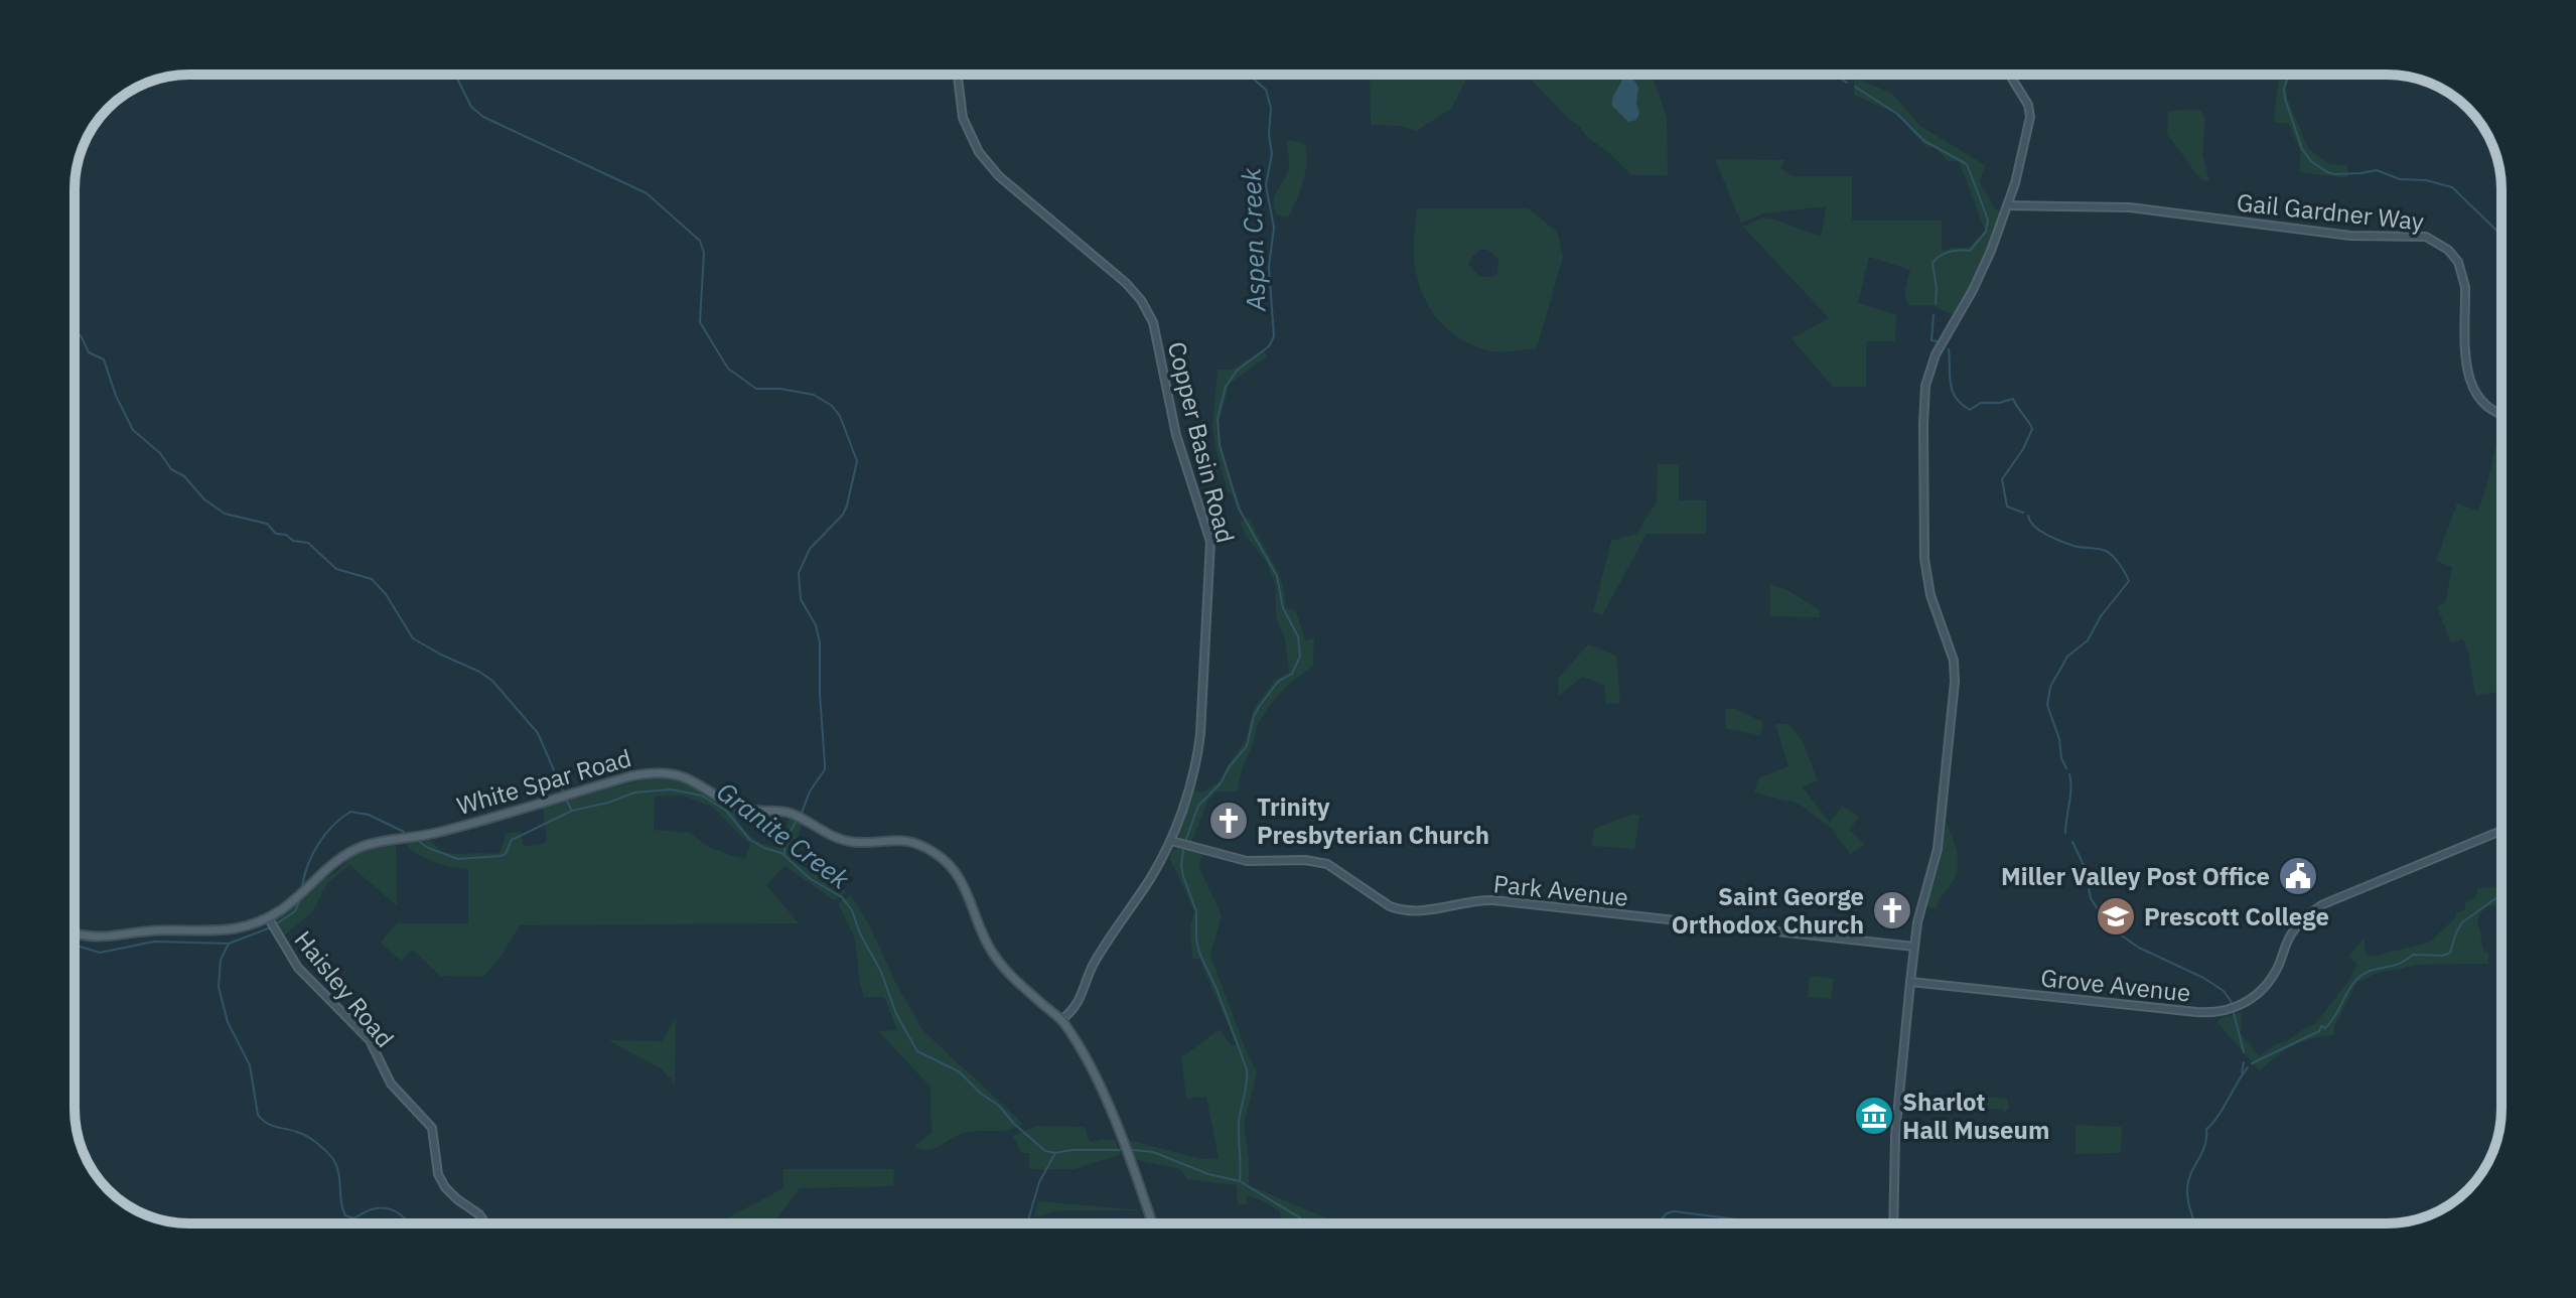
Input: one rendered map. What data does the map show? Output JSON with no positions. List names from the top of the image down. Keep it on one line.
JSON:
{"streets":{"main road":["White Spar Road"],"street":["Gail Gardner Way","Copper Basin Road","Park Avenue","Grove Avenue","Haisley Road"]},"crossings":[["Copper Basin Road","White Spar Road"],["Copper Basin Road","Park Avenue"],["White Spar Road","Haisley Road"]],"water":["Aspen Creek","Granite Creek"],"places":{"church":["Trinity Presbyterian Church","Saint George Orthodox Church"],"public building":["Miller Valley Post Office"],"school or university":["Prescott College"],"museum":["Sharlot Hall Museum"]}}
